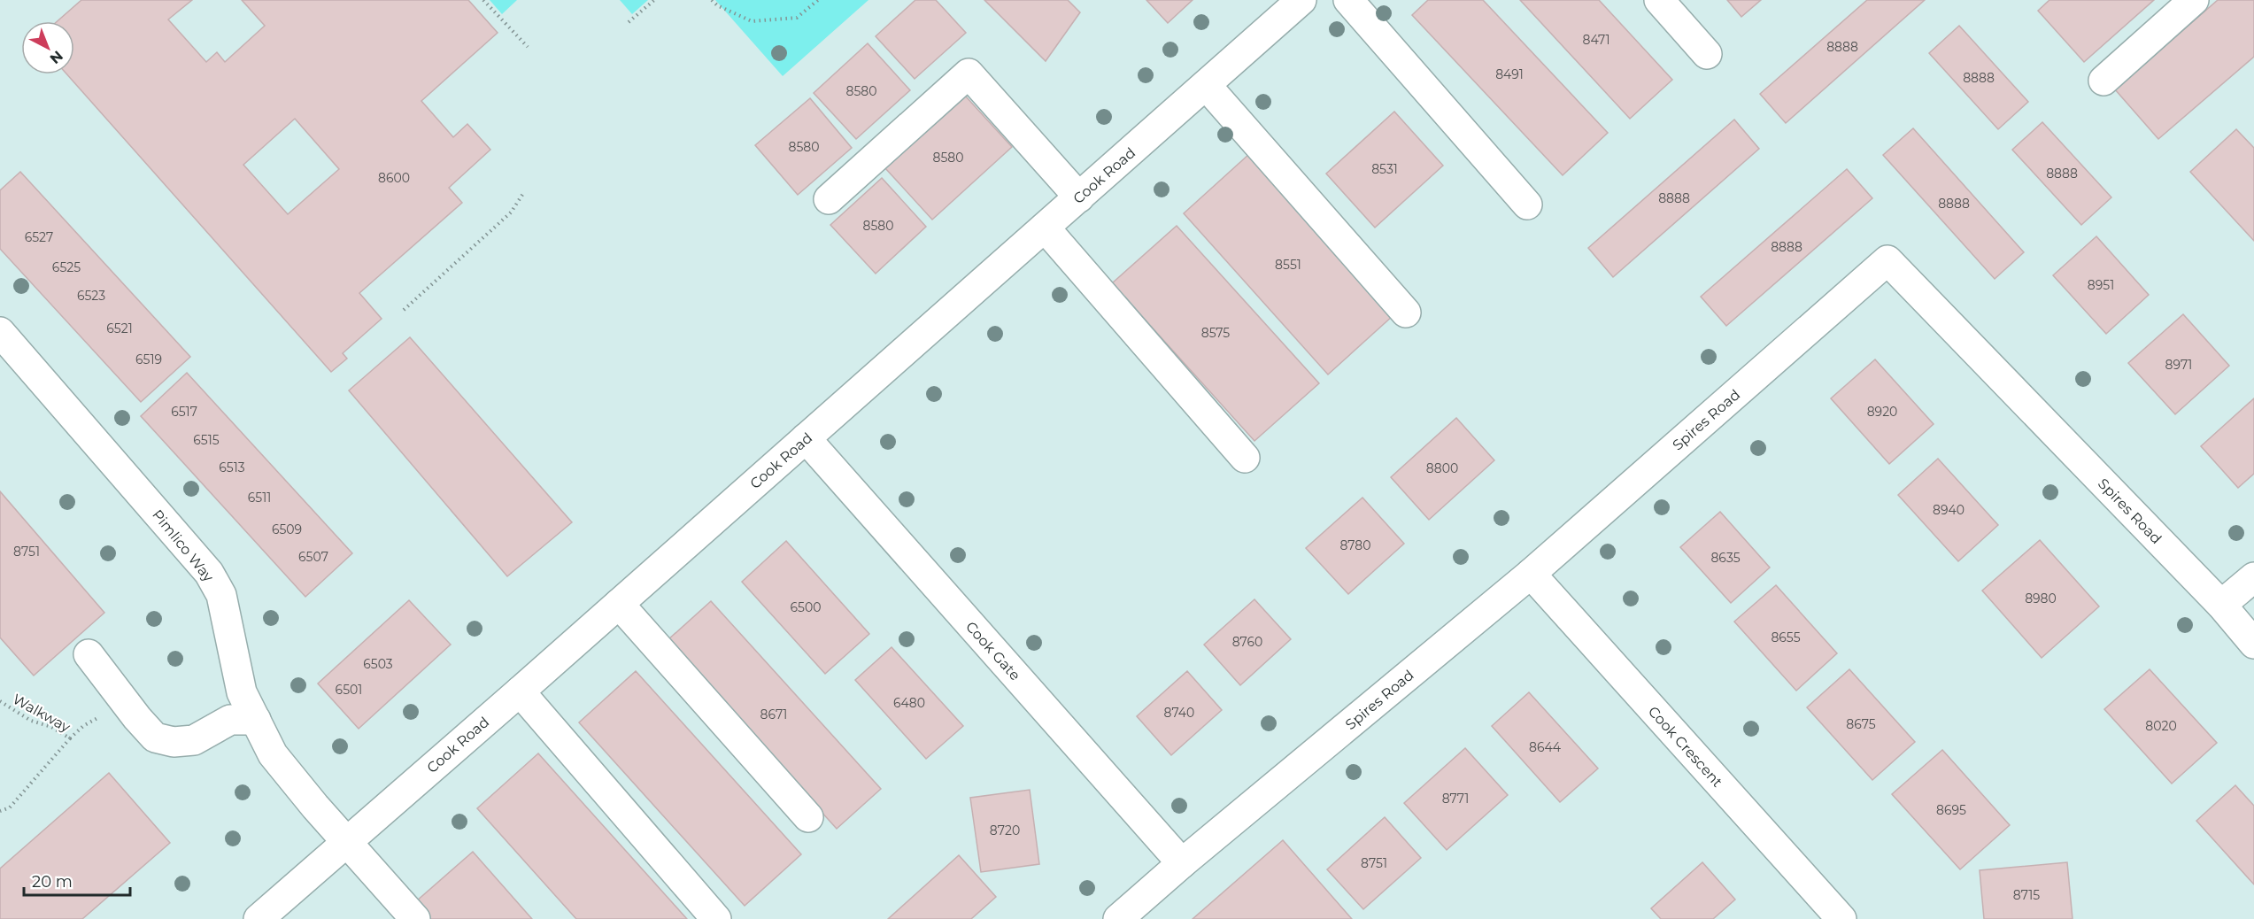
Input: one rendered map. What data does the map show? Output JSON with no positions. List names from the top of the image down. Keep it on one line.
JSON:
{"streets":{"street":["Cook Road","Spires Road","Pimlico Way","Cook Gate","Cook Crescent"],"path":["Walkway"]},"crossings":[["Cook Road","Pimlico Way"],["Cook Road","Cook Gate"],["Spires Road","Cook Gate"],["Spires Road","Cook Crescent"]],"house_numbers":["8471","8888","8491","8888","8580","8580","8580","8531","8888","8600","8888","8888","8580","6527","8888","8551","6525","8951","6523","6521","8575","6519","8971","6517","8920","6515","6513","8800","6511","8940","6509","8780","8751","6507","8635","8980","6500","8655","8760","6503","6501","6480","8740","8671","8675","8020","8644","8771","8695","8720","8751","8715"],"scale_bar":"20 m","north":"bottom right"}
